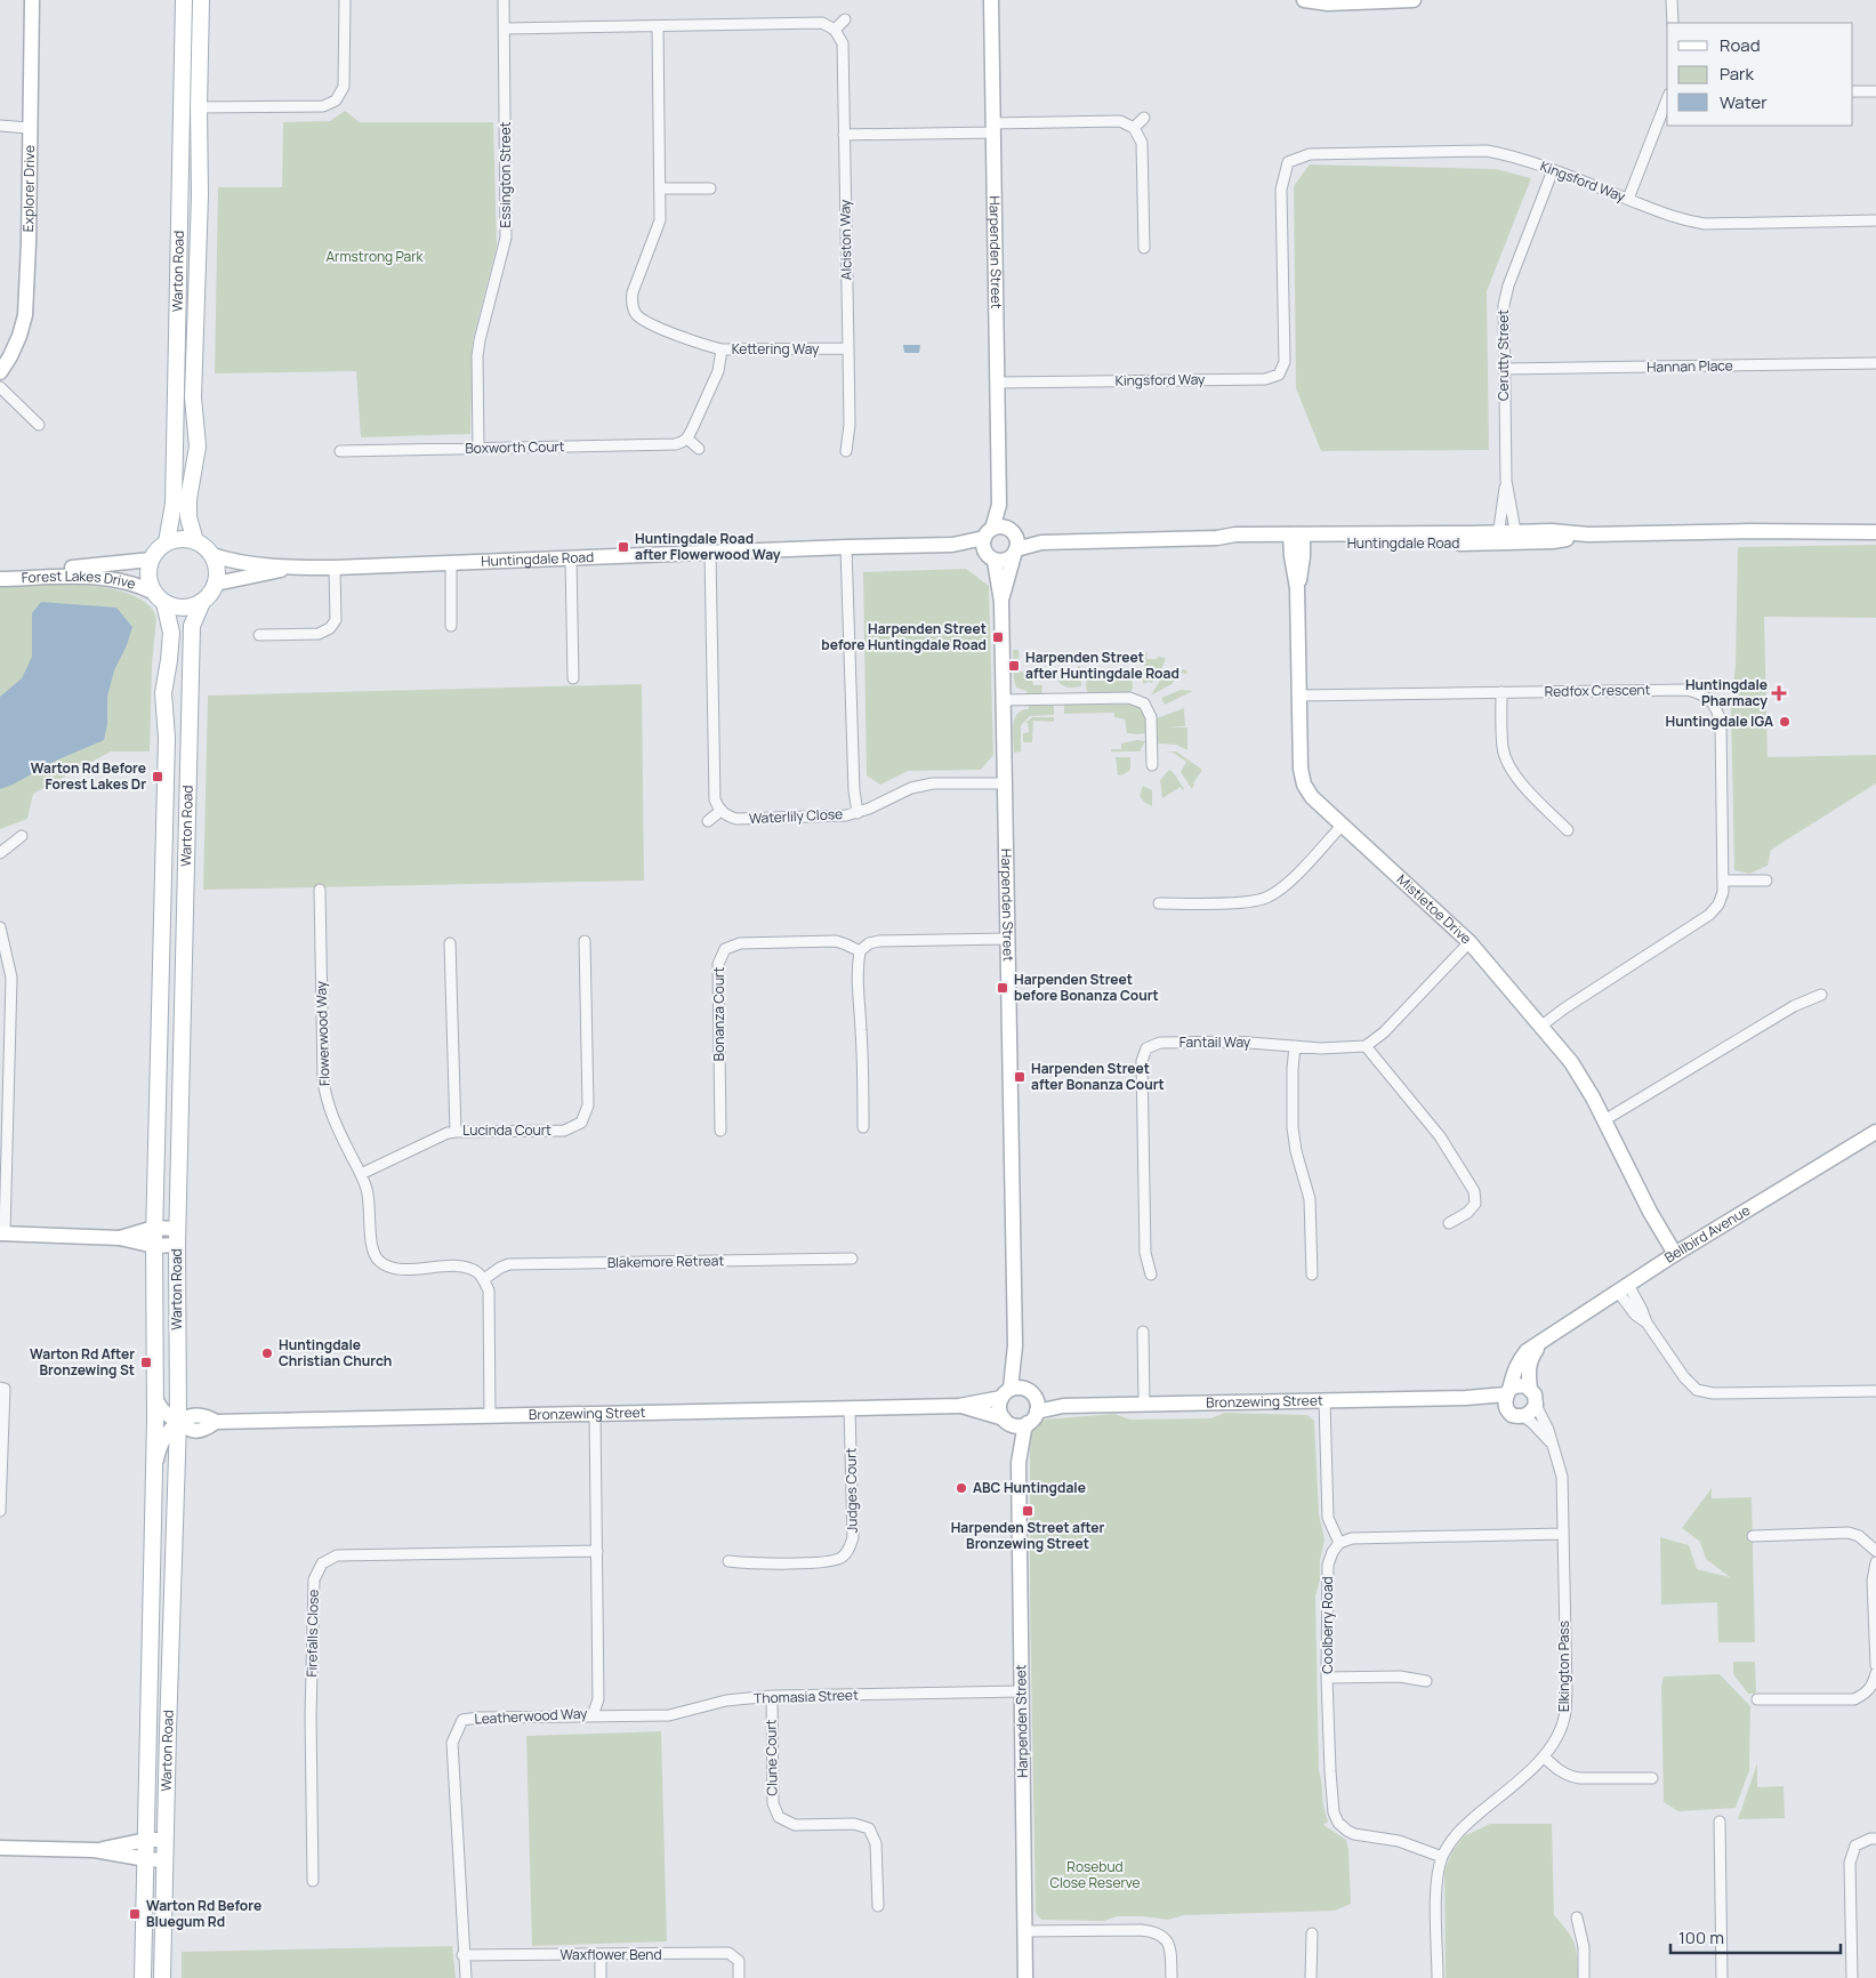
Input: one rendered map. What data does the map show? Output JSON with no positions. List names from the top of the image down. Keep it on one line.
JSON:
{"streets":{"main road":["Warton Road"],"street":["Essington Street","Kingsford Way","Explorer Drive","Alciston Way","Harpenden Street","Kettering Way","Cerutty Street","Hannan Place","Boxworth Court","Huntingdale Road","Forest Lakes Drive","Redfox Crescent","Waterlily Close","Mistletoe Drive","Bonanza Court","Flowerwood Way","Fantail Way","Lucinda Court","Bellbird Avenue","Blakemore Retreat","Bronzewing Street","Judges Court","Coolberry Road","Firefalls Close","Elkington Pass","Thomasia Street","Leatherwood Way","Clune Court","Waxflower Bend"]},"crossings":[["Essington Street","Boxworth Court"],["Kingsford Way","Harpenden Street"],["Kingsford Way","Cerutty Street"],["Alciston Way","Kettering Way"],["Harpenden Street","Huntingdale Road"],["Harpenden Street","Waterlily Close"],["Harpenden Street","Bronzewing Street"],["Harpenden Street","Thomasia Street"],["Warton Road","Huntingdale Road"],["Warton Road","Forest Lakes Drive"],["Warton Road","Bronzewing Street"],["Cerutty Street","Hannan Place"],["Cerutty Street","Huntingdale Road"],["Huntingdale Road","Forest Lakes Drive"],["Huntingdale Road","Mistletoe Drive"],["Redfox Crescent","Mistletoe Drive"],["Mistletoe Drive","Bellbird Avenue"],["Flowerwood Way","Lucinda Court"],["Flowerwood Way","Blakemore Retreat"],["Bellbird Avenue","Bronzewing Street"],["Bellbird Avenue","Elkington Pass"],["Bronzewing Street","Judges Court"],["Bronzewing Street","Elkington Pass"],["Bronzewing Street","Leatherwood Way"],["Coolberry Road","Elkington Pass"],["Firefalls Close","Leatherwood Way"],["Thomasia Street","Leatherwood Way"],["Thomasia Street","Clune Court"],["Leatherwood Way","Waxflower Bend"]],"parks":["Armstrong Park","Rosebud Close Reserve"],"places":{"transit":["Huntingdale Road after Flowerwood Way","Harpenden Street before Huntingdale Road","Harpenden Street after Huntingdale Road","Warton Rd Before Forest Lakes Dr","Harpenden Street before Bonanza Court","Harpenden Street after Bonanza Court","Warton Rd After Bronzewing St","Harpenden Street after Bronzewing Street","Warton Rd Before Bluegum Rd"],"health":["Huntingdale Pharmacy"],"other":["Huntingdale IGA","Huntingdale Christian Church","ABC Huntingdale"]},"legend":["Road","Park","Water"],"scale_bar":"100 m"}
